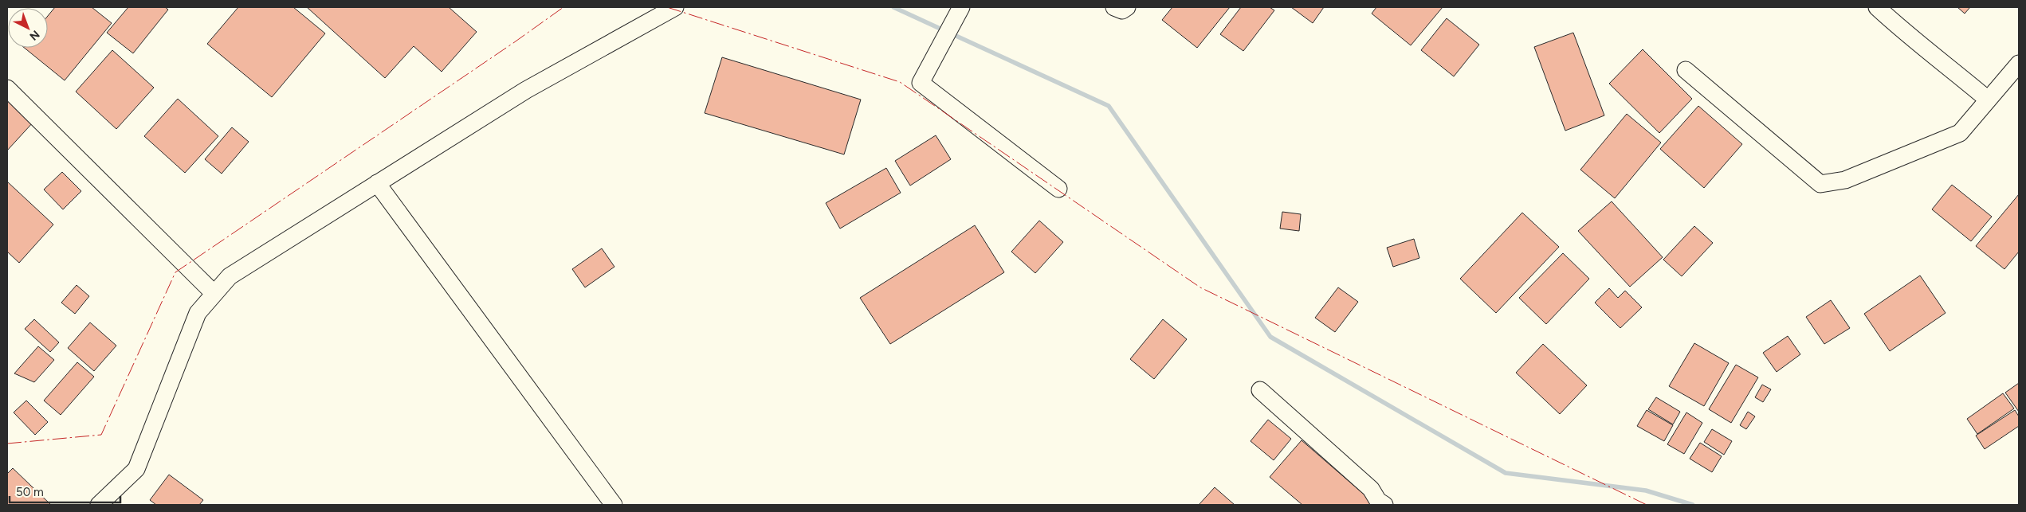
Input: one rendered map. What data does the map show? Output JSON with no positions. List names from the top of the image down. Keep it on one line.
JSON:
{"scale_bar":"50 m","north":"bottom right"}
